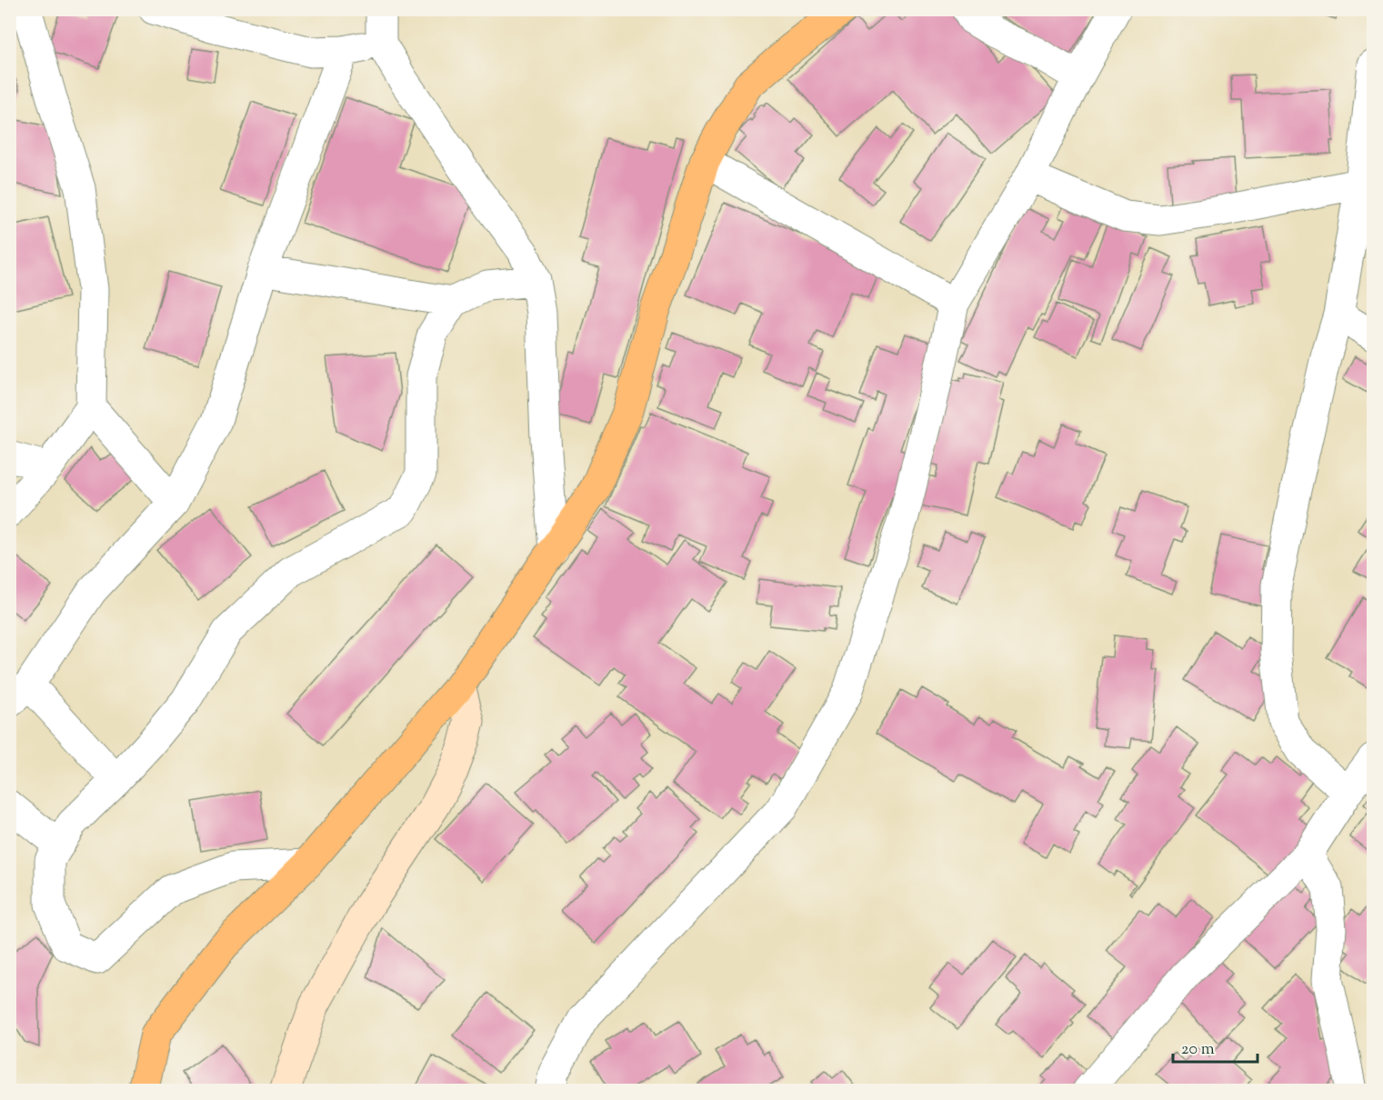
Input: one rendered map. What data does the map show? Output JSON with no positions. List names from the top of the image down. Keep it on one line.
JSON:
{"scale_bar":"20 m"}
